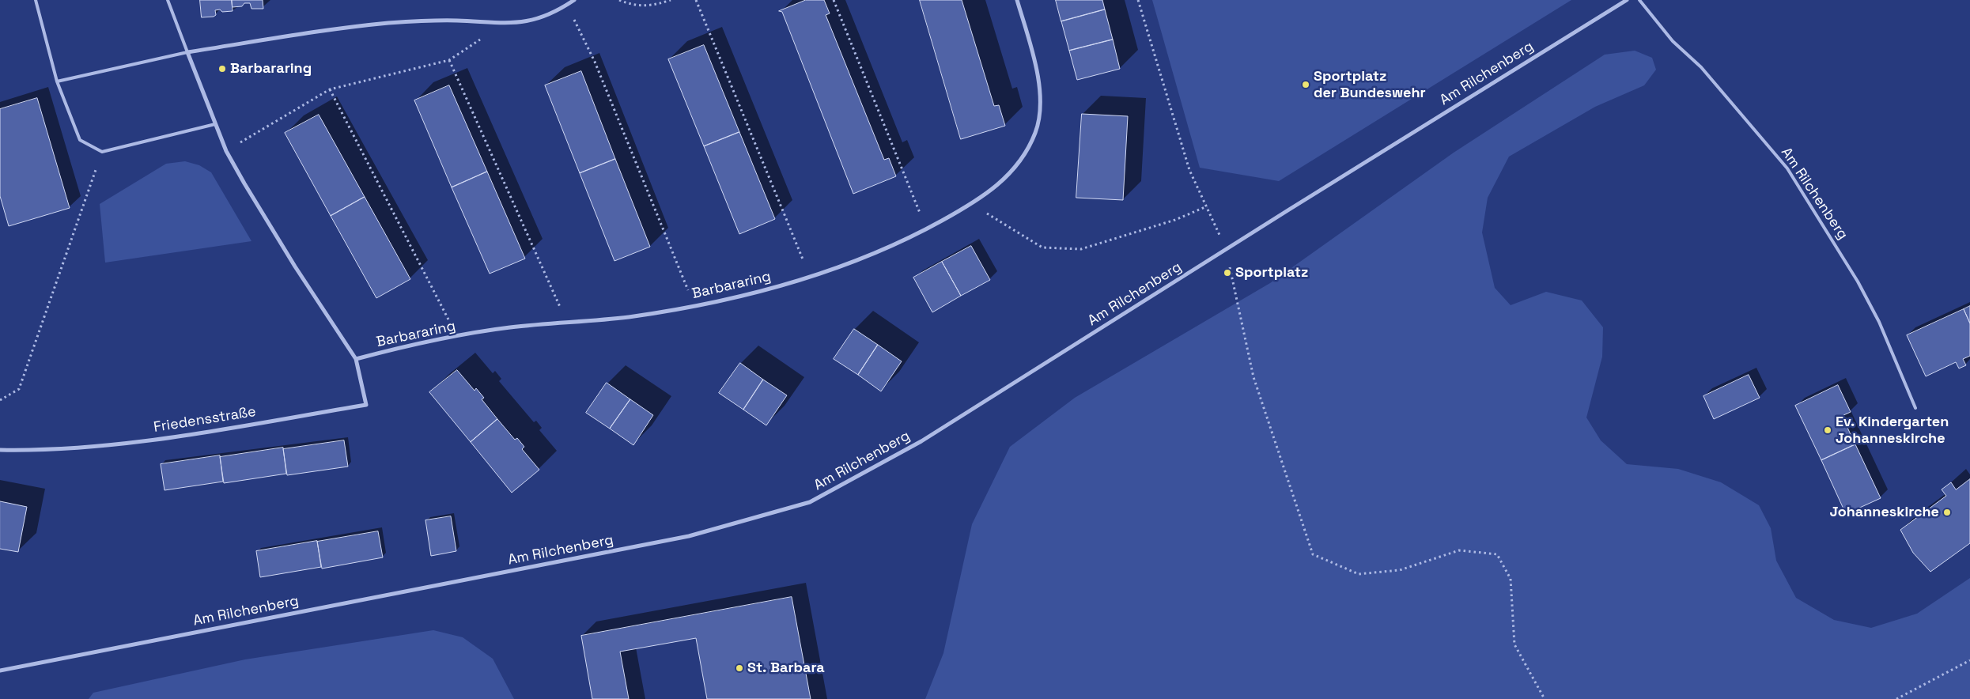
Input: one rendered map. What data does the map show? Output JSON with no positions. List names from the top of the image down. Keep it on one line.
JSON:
{"streets":{"street":["Am Rilchenberg","Barbararing","Friedensstraße"]},"crossings":[["Barbararing","Friedensstraße"]],"places":["Barbararing","Sportplatz der Bundeswehr","Sportplatz","Ev. Kindergarten Johanneskirche","Johanneskirche","St. Barbara"]}
